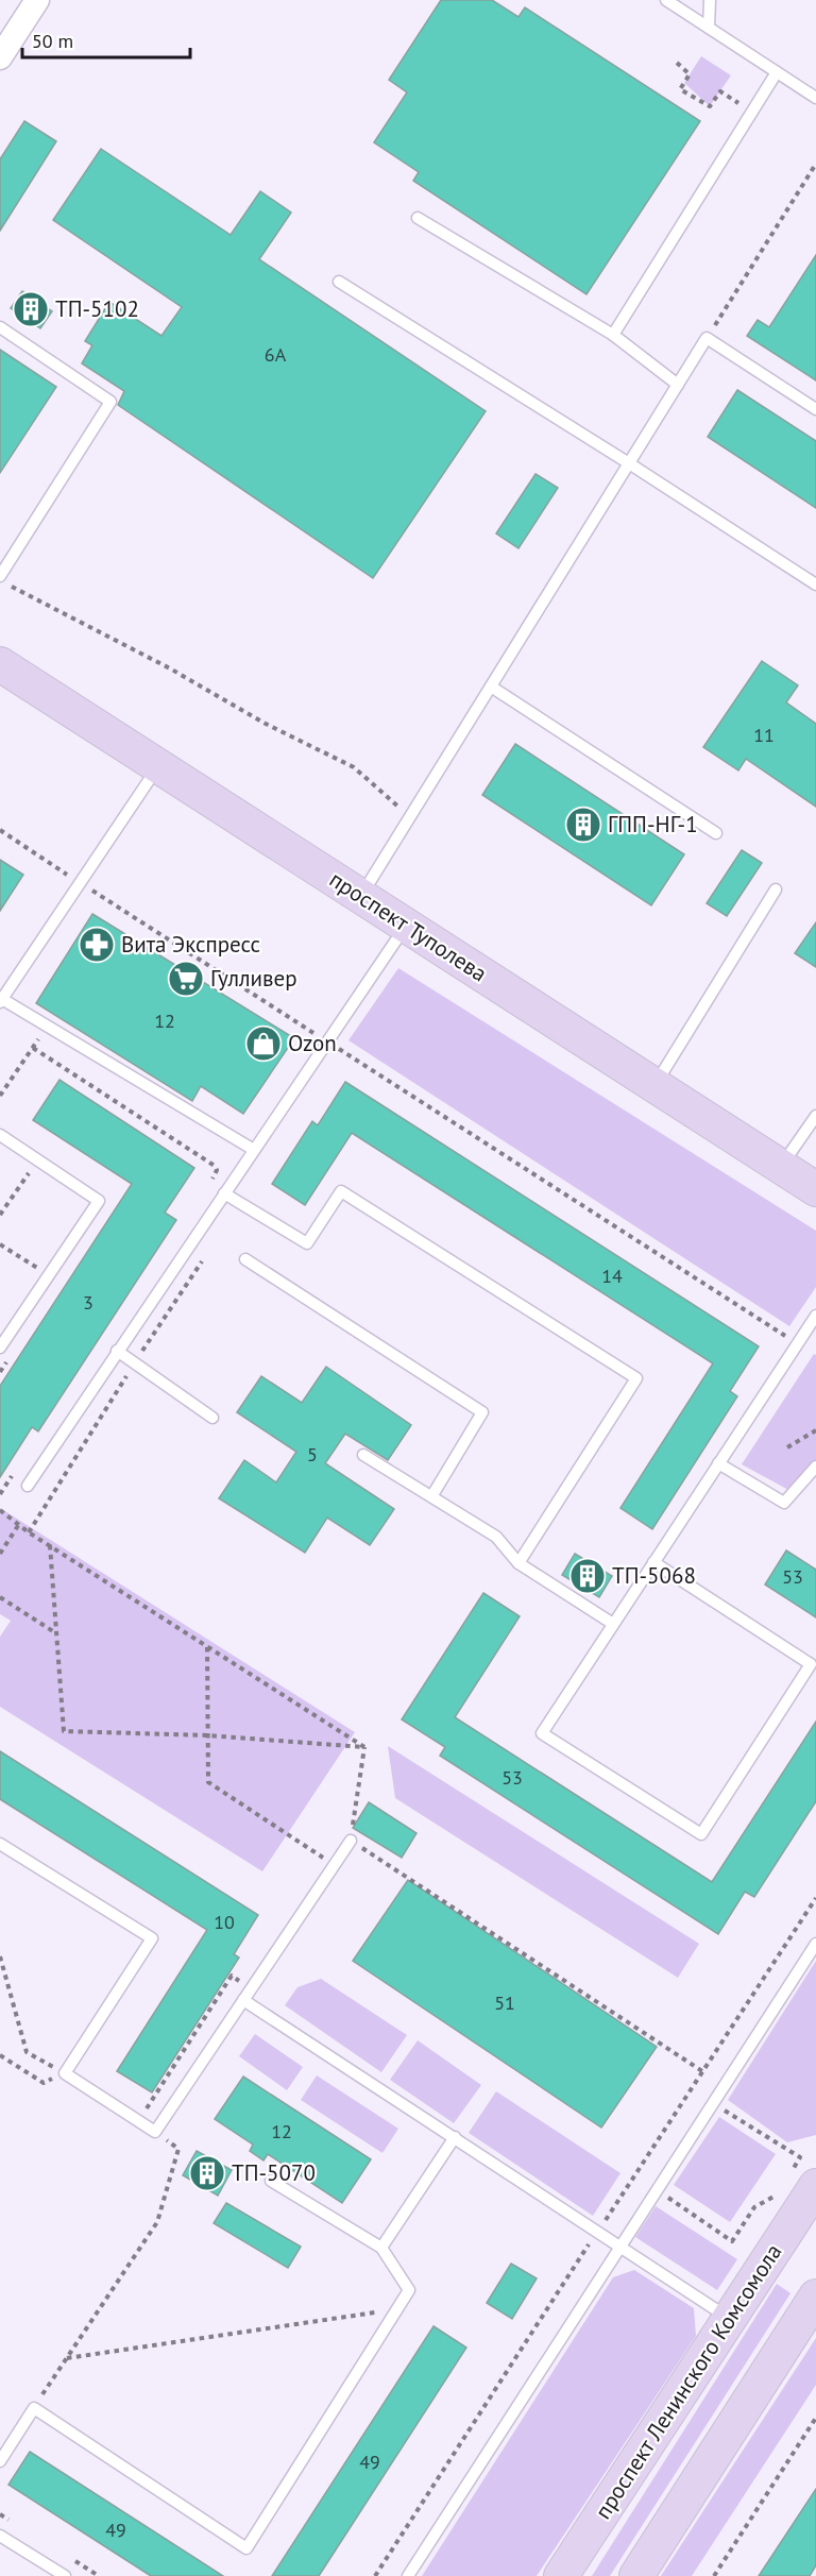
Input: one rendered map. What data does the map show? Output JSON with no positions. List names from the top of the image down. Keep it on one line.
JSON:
{"streets":{"main road":["проспект Туполева","проспект Ленинского Комсомола"]},"places":{"building":["ТП-5102","ГПП-НГ-1","ТП-5068","ТП-5070"],"pharmacy":["Вита Экспресс"],"supermarket":["Гулливер"],"shop":["Ozon"]},"house_numbers":["6А","11","12","14","3","5","53","53","10","51","12","49","49"],"scale_bar":"50 m"}
